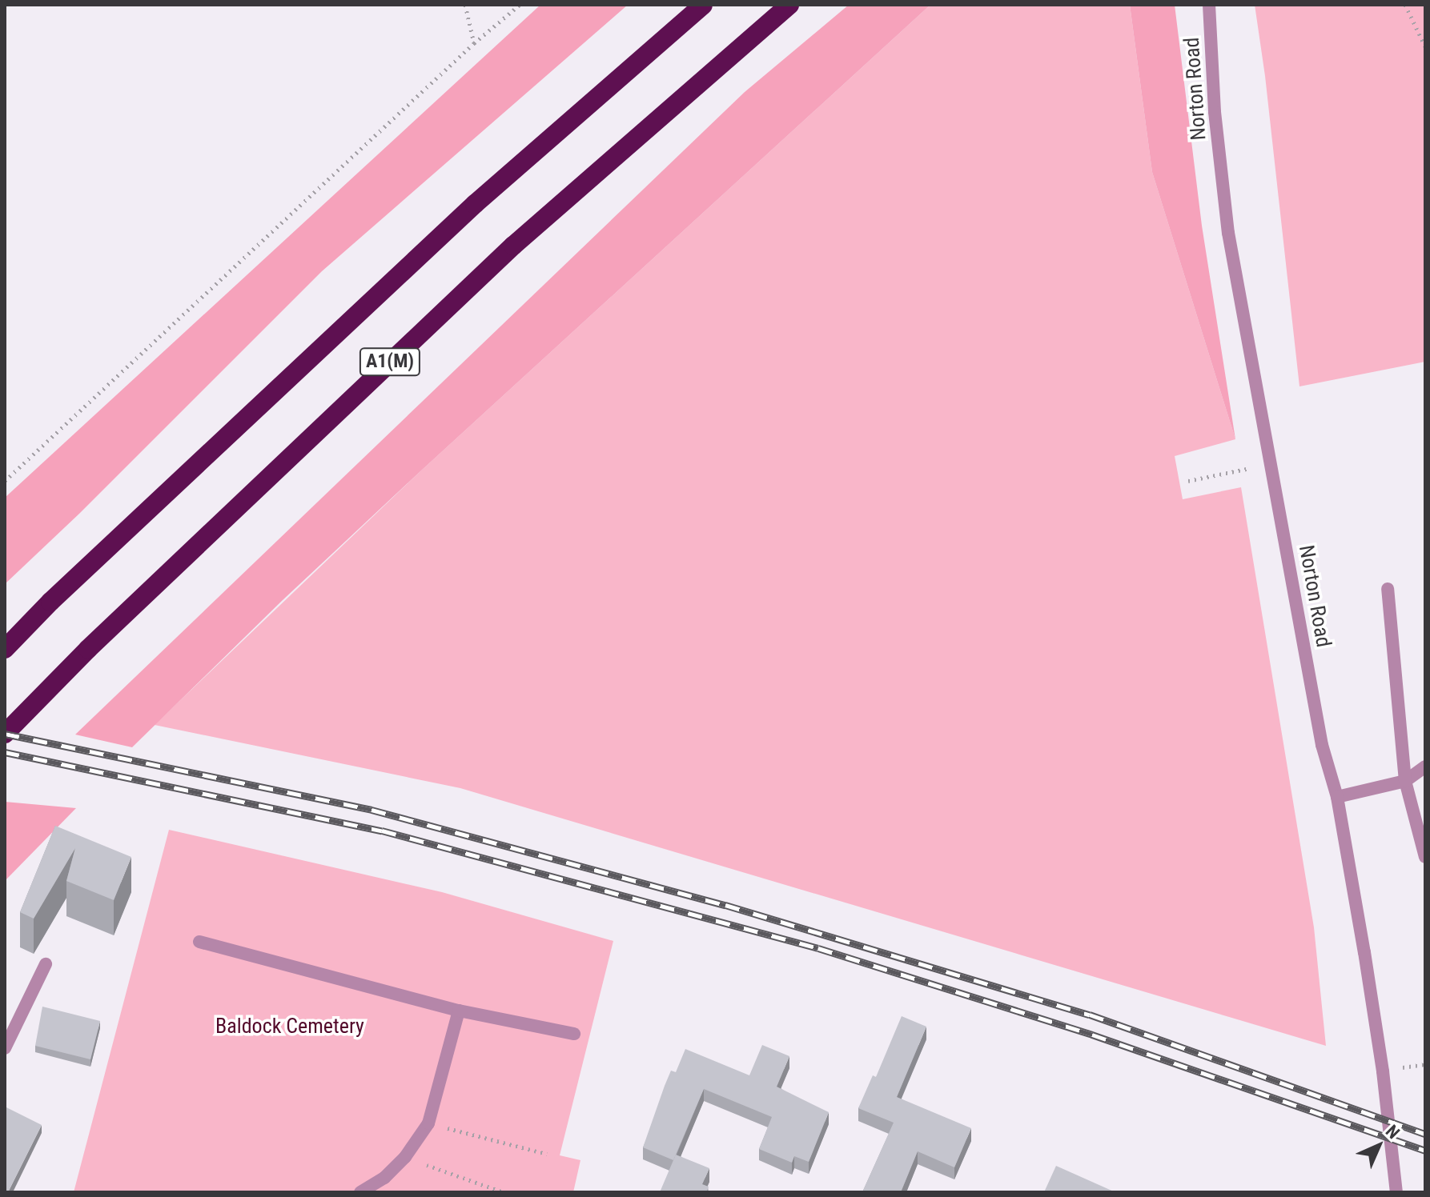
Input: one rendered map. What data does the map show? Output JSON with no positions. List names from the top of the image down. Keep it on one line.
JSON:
{"streets":{"highway":["A1(M)"],"street":["Norton Road"]},"parks":["Baldock Cemetery"],"north":"top right"}
